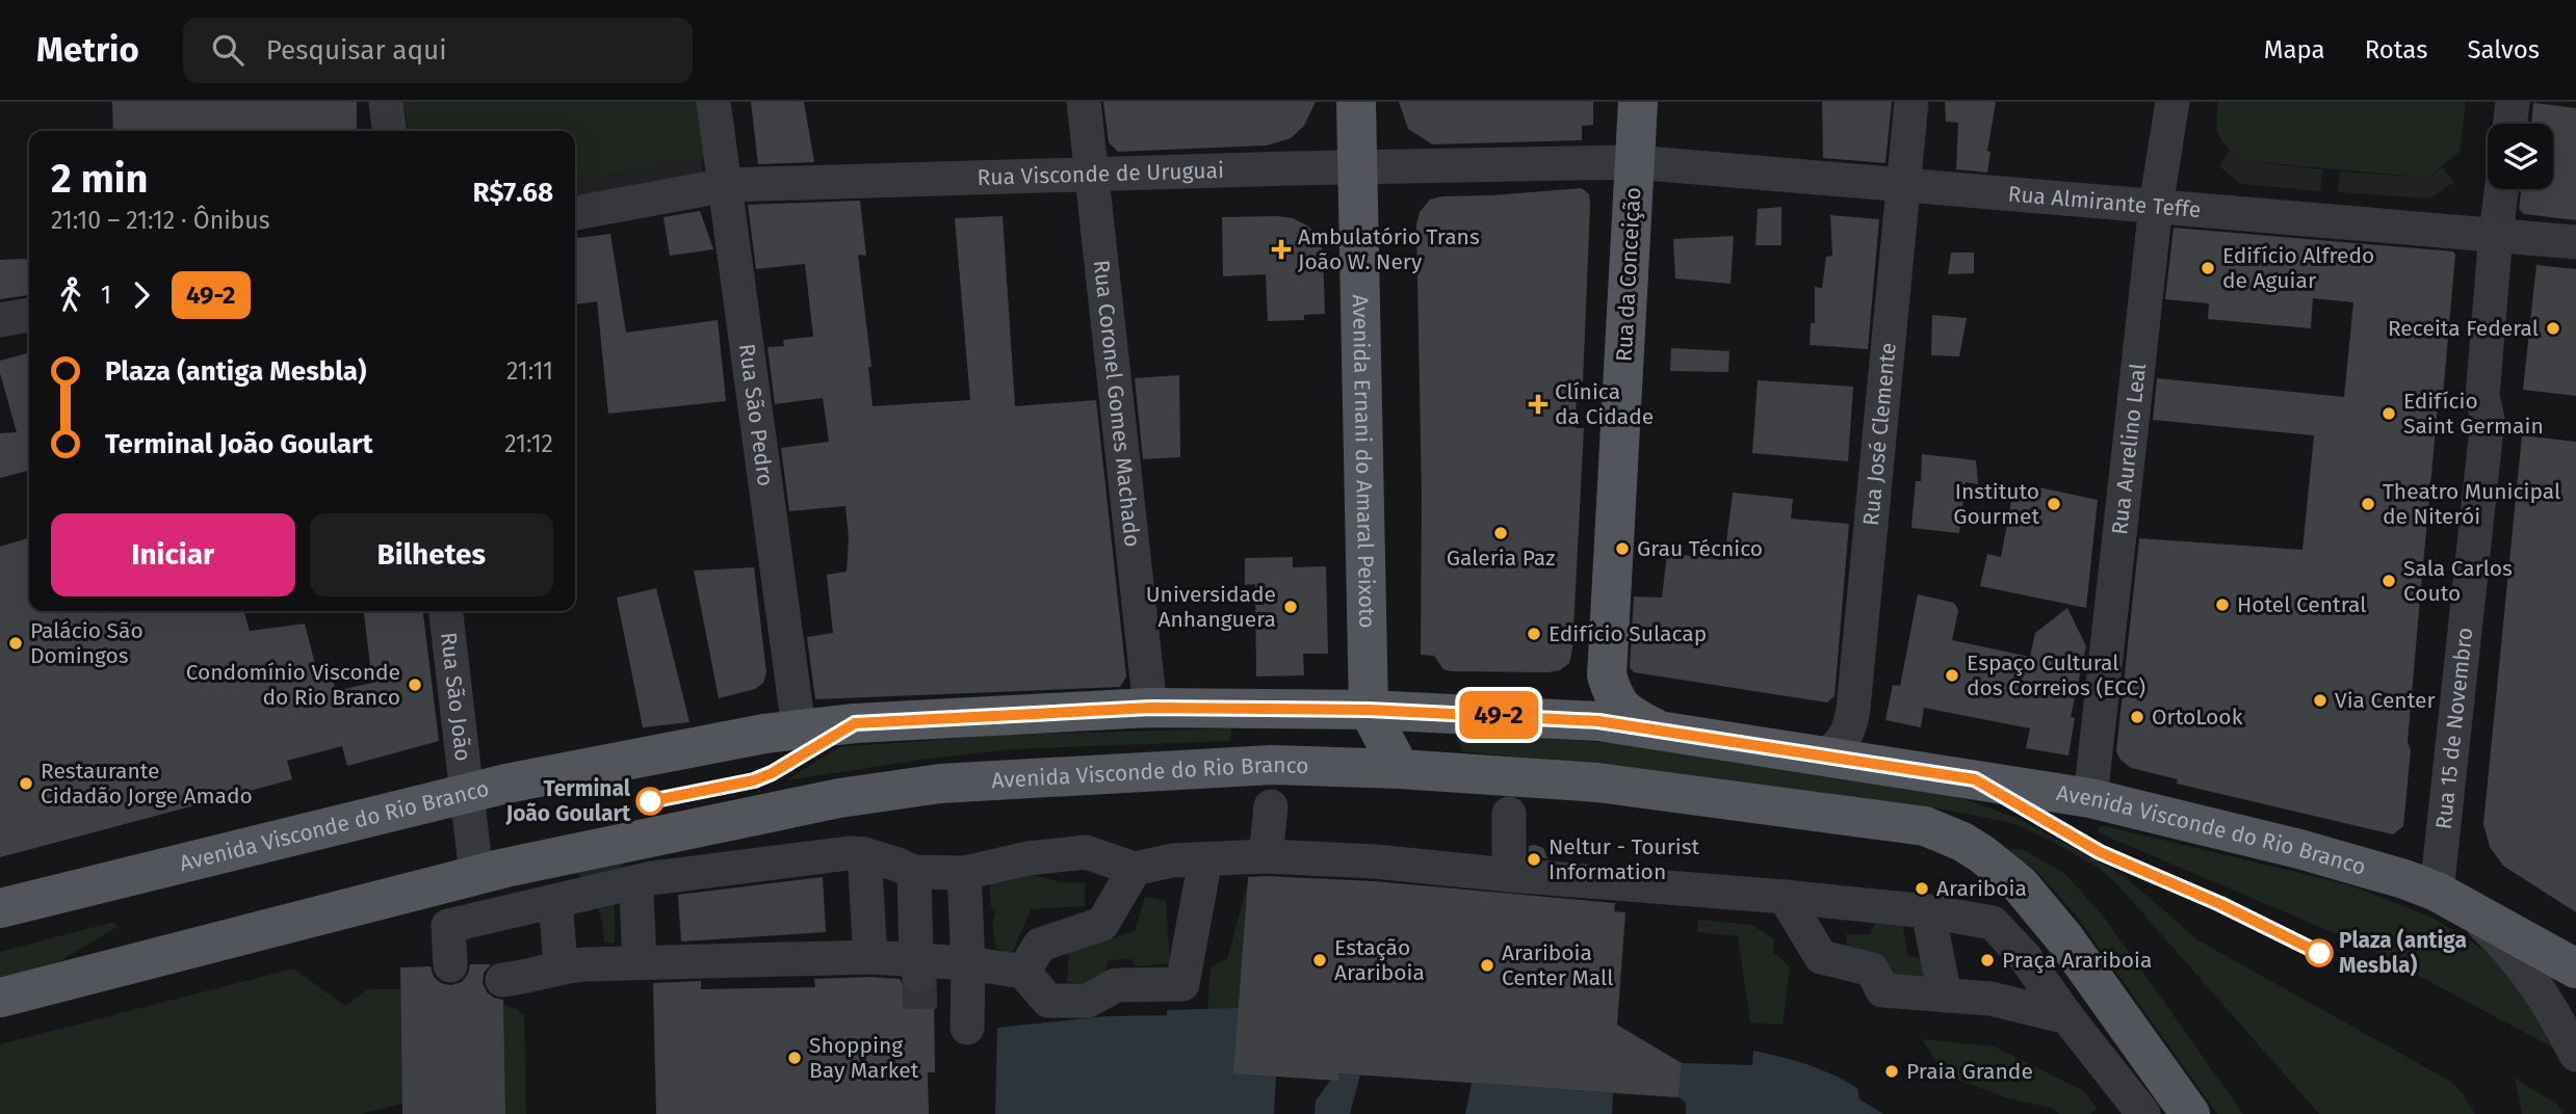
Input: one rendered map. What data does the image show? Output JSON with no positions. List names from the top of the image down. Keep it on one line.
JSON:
{"streets":{"main road":["Rua da Conceição","Avenida Ernani do Amaral Peixoto","Avenida Visconde do Rio Branco"],"street":["Rua Visconde de Uruguai","Rua Almirante Teffe","Rua Coronel Gomes Machado","Rua São Pedro","Rua José Clemente","Rua Aurelino Leal","Rua São João","Rua 15 de Novembro"]},"crossings":[["Rua Visconde de Uruguai","Rua Almirante Teffe"],["Rua Visconde de Uruguai","Rua da Conceição"],["Rua Visconde de Uruguai","Rua Coronel Gomes Machado"],["Rua Visconde de Uruguai","Rua São Pedro"],["Rua Visconde de Uruguai","Avenida Ernani do Amaral Peixoto"],["Rua Almirante Teffe","Rua da Conceição"],["Rua Almirante Teffe","Rua José Clemente"],["Rua Almirante Teffe","Rua Aurelino Leal"],["Rua Almirante Teffe","Rua 15 de Novembro"],["Rua da Conceição","Avenida Visconde do Rio Branco"],["Rua Coronel Gomes Machado","Avenida Visconde do Rio Branco"],["Rua São Pedro","Avenida Visconde do Rio Branco"],["Rua José Clemente","Avenida Visconde do Rio Branco"],["Rua Aurelino Leal","Avenida Visconde do Rio Branco"],["Avenida Ernani do Amaral Peixoto","Avenida Visconde do Rio Branco"],["Rua São João","Avenida Visconde do Rio Branco"],["Rua 15 de Novembro","Avenida Visconde do Rio Branco"]],"places":{"health":["Ambulatório Trans João W. Nery","Clínica da Cidade"],"other":["Edifício Alfredo de Aguiar","Receita Federal","Edifício Saint Germain","Instituto Gourmet","Theatro Municipal de Niterói","Galeria Paz","Grau Técnico","Sala Carlos Couto","Hotel Central","Universidade Anhanguera","Edifício Sulacap","Palácio São Domingos","Espaço Cultural dos Correios (ECC)","Condomínio Visconde do Rio Branco","Via Center","OrtoLook","Restaurante Cidadão Jorge Amado","Terminal João Goulart","Neltur - Tourist Information","Arariboia","Plaza (antiga Mesbla)","Estação Arariboia","Praça Arariboia","Arariboia Center Mall","Shopping Bay Market","Praia Grande"]},"lines":["bus line 49-2"],"page":{"header":"Metrio","search":"Pesquisar aqui","nav":["Mapa","Rotas","Salvos"],"on_map":"49-2","heading":["2 min","21:10 – 21:12 · Ônibus","R$7.68"],"legs":["1","49-2"],"list":[{"name":"Plaza (antiga Mesbla)","value":"21:11"},{"name":"Terminal João Goulart","value":"21:12"}],"buttons":["Iniciar","Bilhetes"]}}
